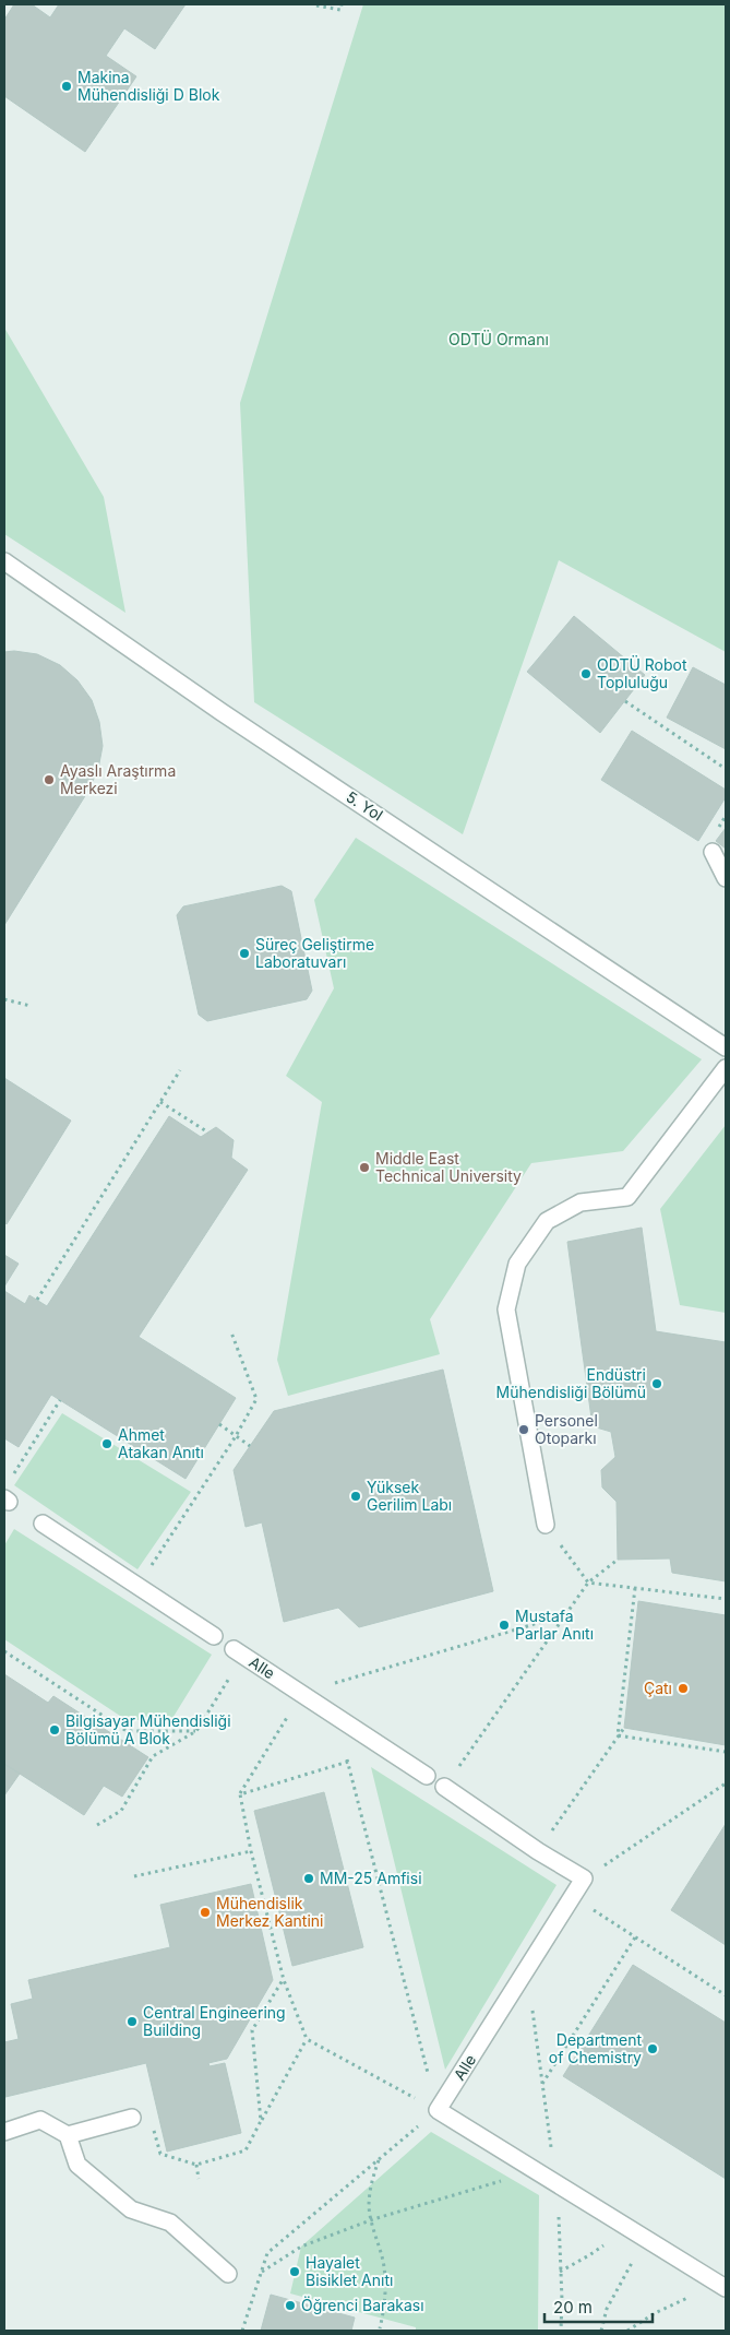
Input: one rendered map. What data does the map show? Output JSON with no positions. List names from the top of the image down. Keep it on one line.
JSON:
{"streets":{"street":["5. Yol","Alle"]},"parks":["ODTÜ Ormanı"],"places":["Makina Mühendisliği D Blok","ODTÜ Robot Topluluğu","Ayaslı Araştırma Merkezi","Süreç Geliştirme Laboratuvarı","Middle East Technical University","Endüstri Mühendisliği Bölümü","Personel Otoparkı","Ahmet Atakan Anıtı","Yüksek Gerilim Labı","Mustafa Parlar Anıtı","Çatı","Bilgisayar Mühendisliği Bölümü A Blok","MM-25 Amfisi","Mühendislik Merkez Kantini","Central Engineering Building","Department of Chemistry","Hayalet Bisiklet Anıtı","Öğrenci Barakası"],"scale_bar":"20 m"}
